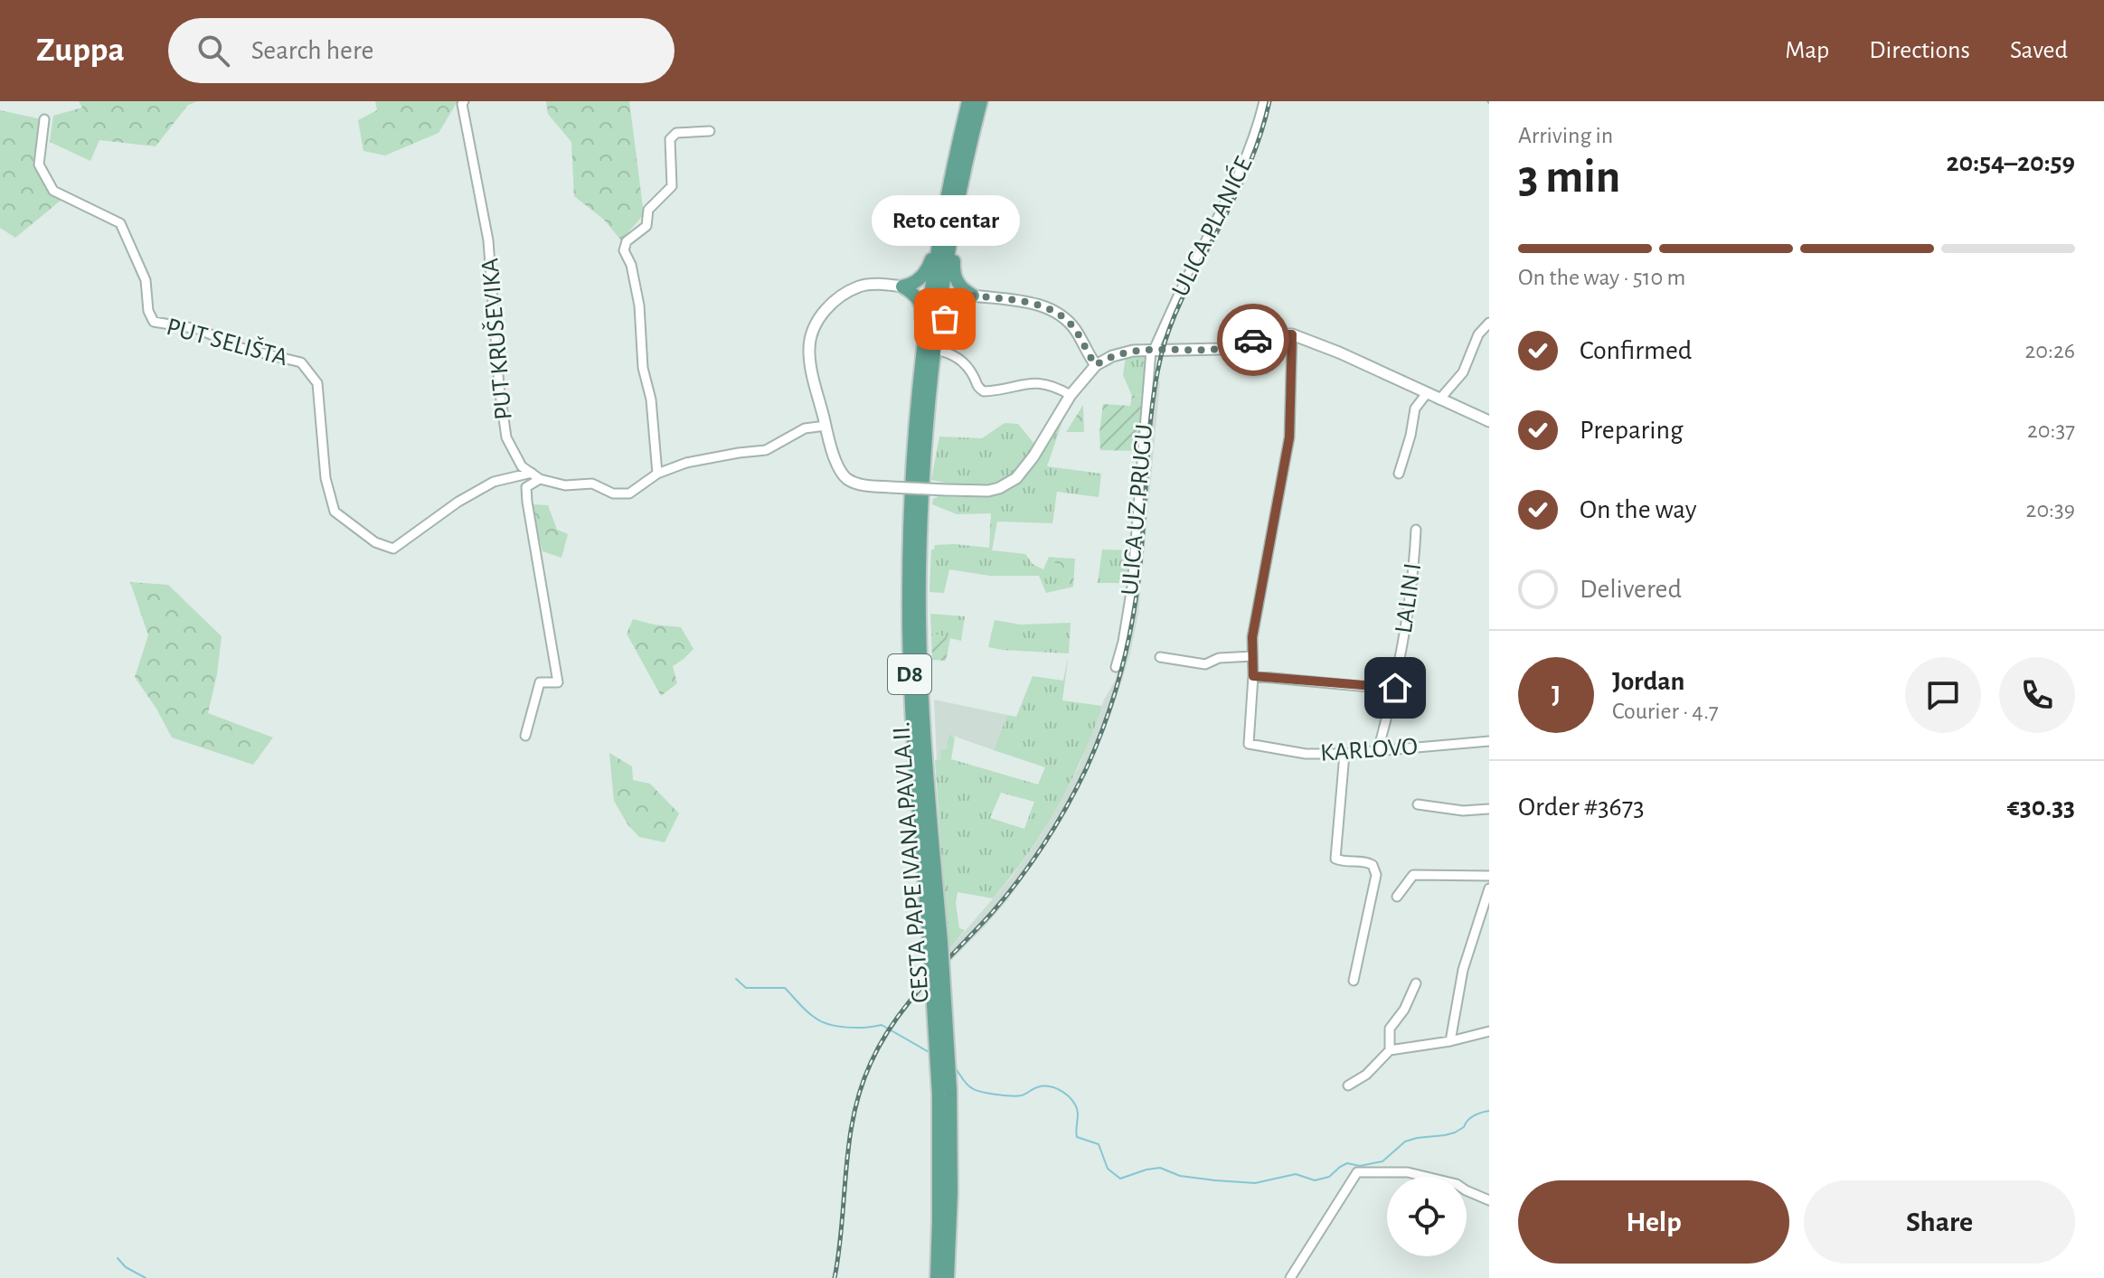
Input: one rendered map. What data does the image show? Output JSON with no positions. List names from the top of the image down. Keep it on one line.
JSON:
{"streets":{"main road":["D8","CESTA PAPE IVANA PAVLA II."],"street":["ULICA PLANIĆE","PUT KRUŠEVIKA","PUT SELIŠTA","ULICA UZ PRUGU","LALIN I","KARLOVO"]},"crossings":[["ULICA PLANIĆE","ULICA UZ PRUGU"],["PUT KRUŠEVIKA","PUT SELIŠTA"],["LALIN I","KARLOVO"]],"places":["Reto centar"],"page":{"header":"Zuppa","search":"Search here","nav":["Map","Directions","Saved"],"heading":["3 min","Arriving in","20:54–20:59"],"panel":["Jordan","Courier · 4.7","Order #3673","€30.33"],"bubble":"Reto centar","bar":"On the way · 510 m","list":[["Confirmed","20:26"],["Preparing","20:37"],["On the way","20:39"],"Delivered"],"round":"J","buttons":["Help","Share"]}}
